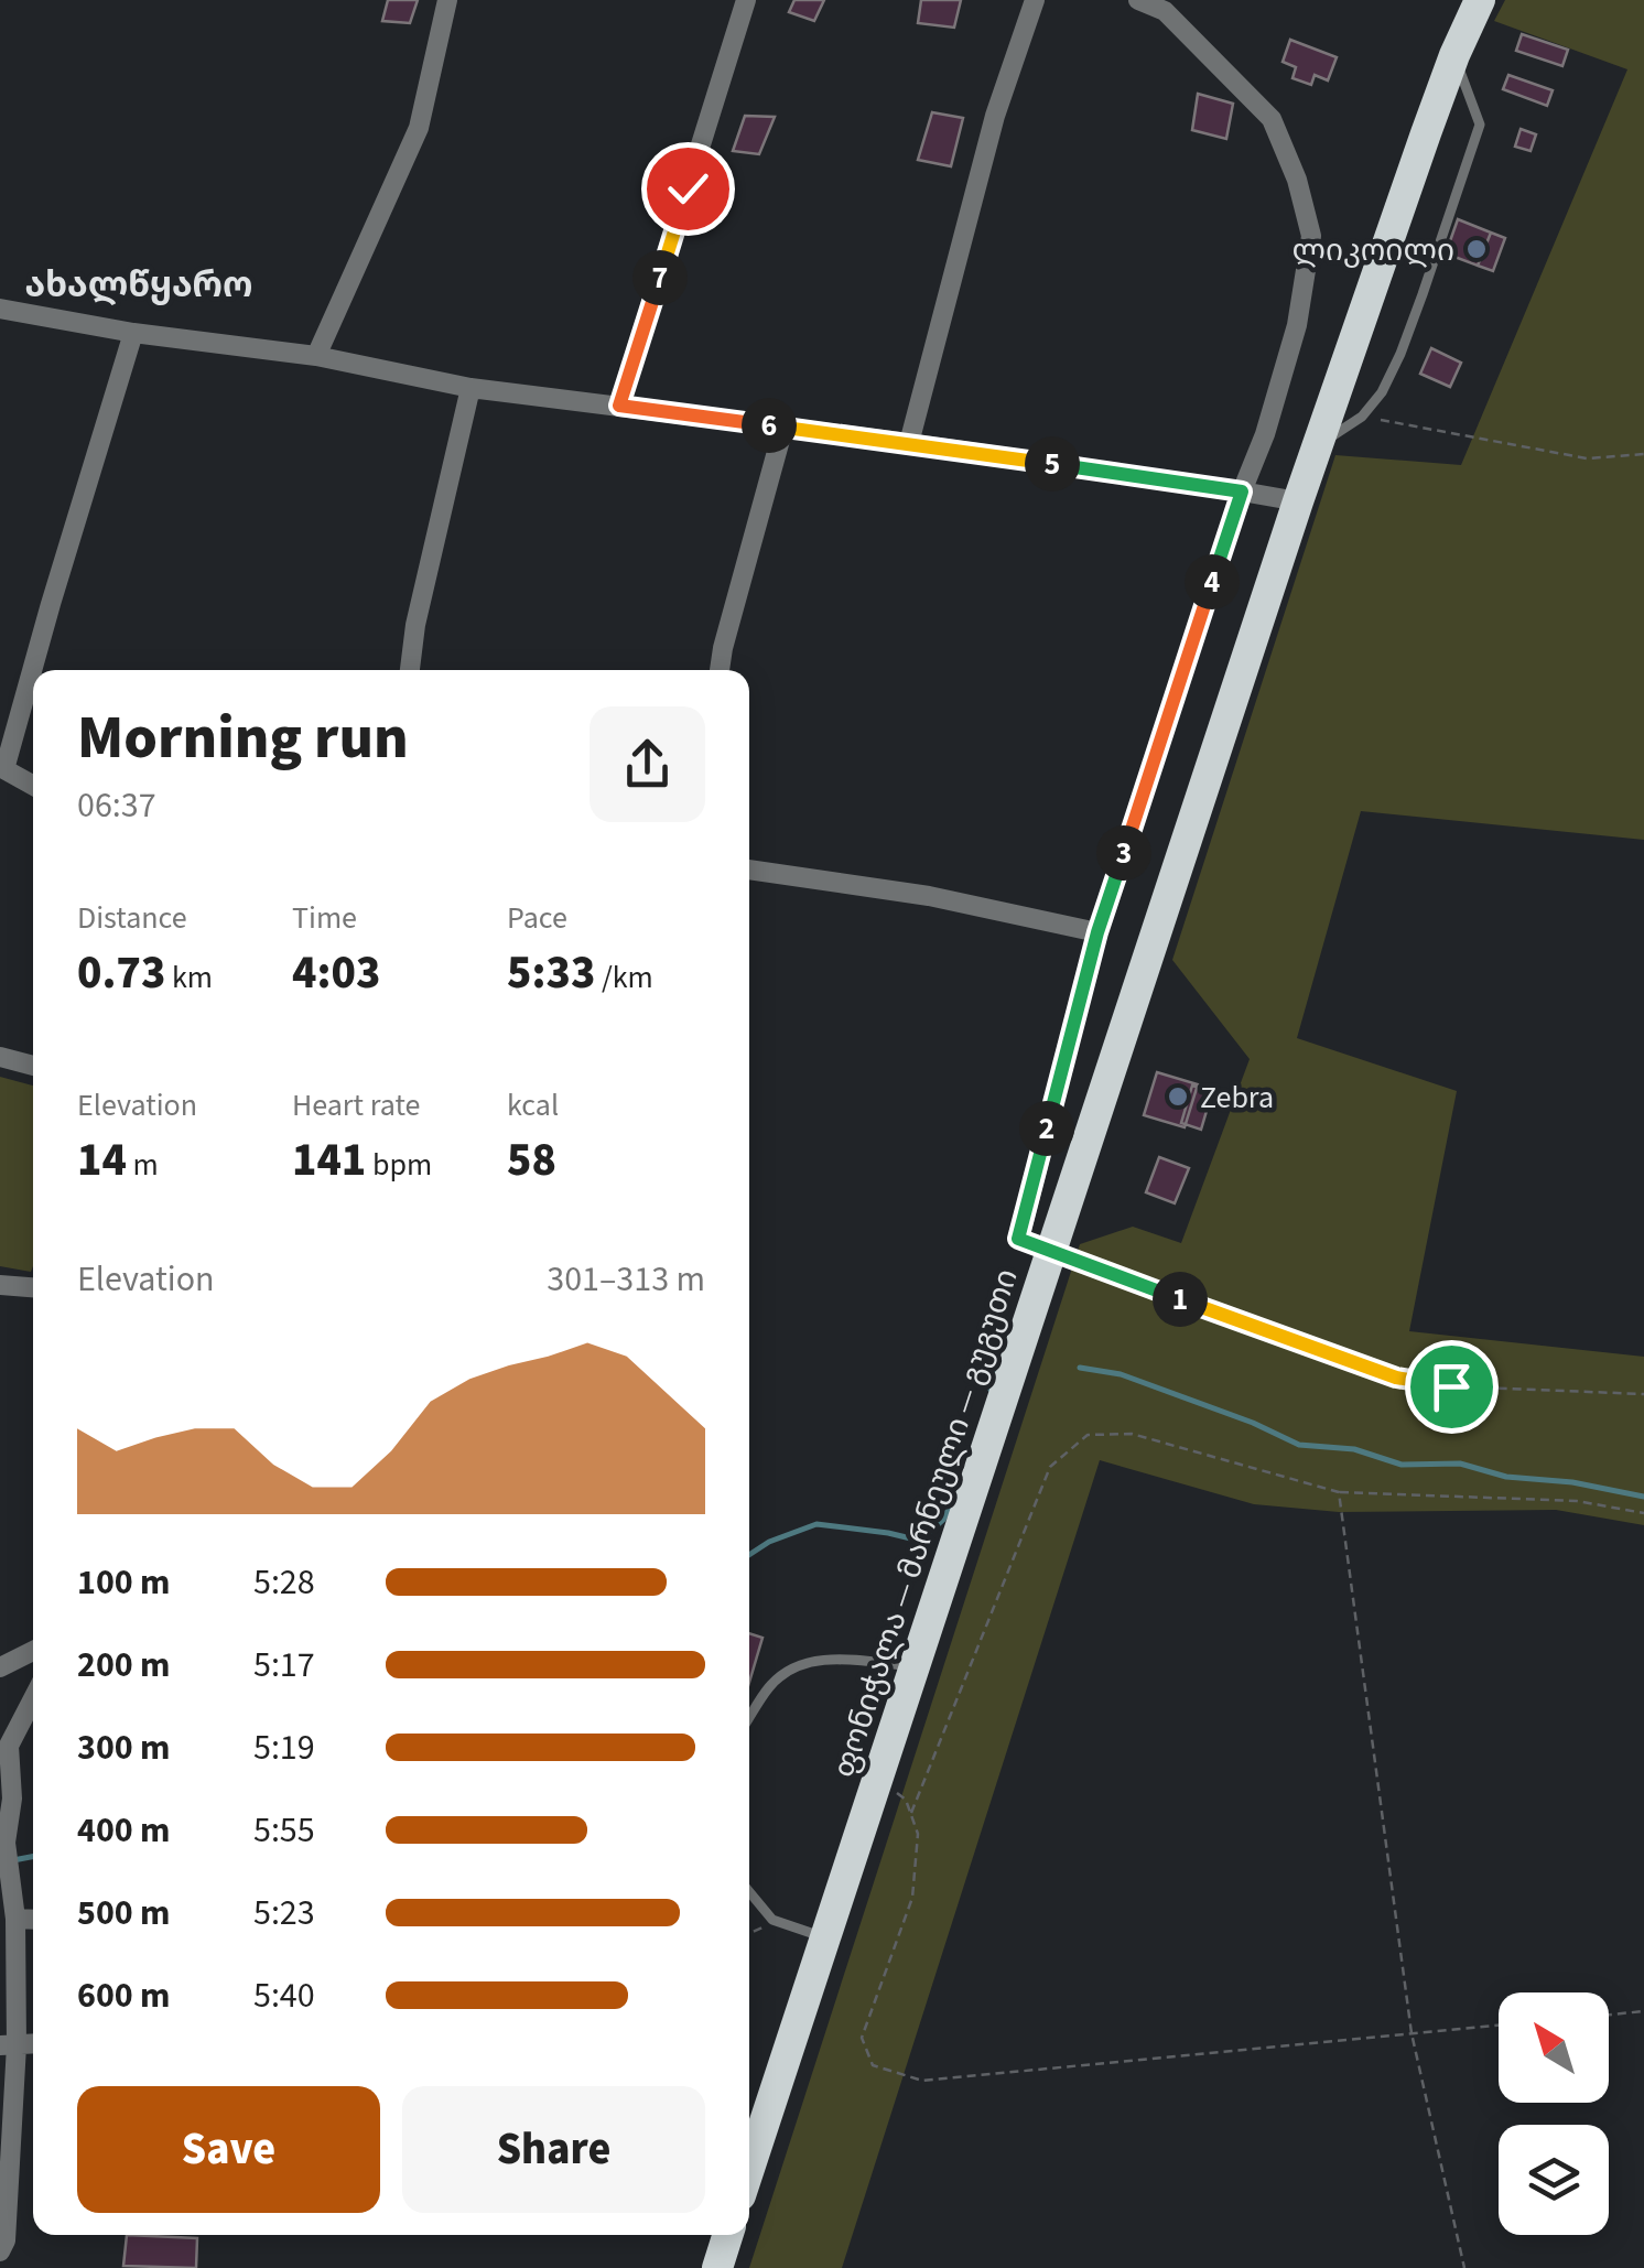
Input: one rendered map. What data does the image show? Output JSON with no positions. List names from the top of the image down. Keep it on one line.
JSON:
{"streets":{"highway":["ფონიჭალა — მარნეული — გუგუთი"]},"districts":["ახალწყარო"],"places":["ლიკოილი","Zebra"],"north":"top left","page":{"pins":["7","6","5","4","3","2","1"],"heading":["Morning run","06:37"],"stats":[["Distance","0.73 km"],["Time","4:03"],["Pace","5:33 /km"],["Elevation","14 m"],["Heart rate","141 bpm"],["kcal","58"]],"chart":["Elevation","301–313 m"],"list":[{"name":"100 m","note":"5:28"},{"name":"200 m","note":"5:17"},{"name":"300 m","note":"5:19"},{"name":"400 m","note":"5:55"},{"name":"500 m","note":"5:23"},{"name":"600 m","note":"5:40"}],"buttons":["Save","Share"]}}
